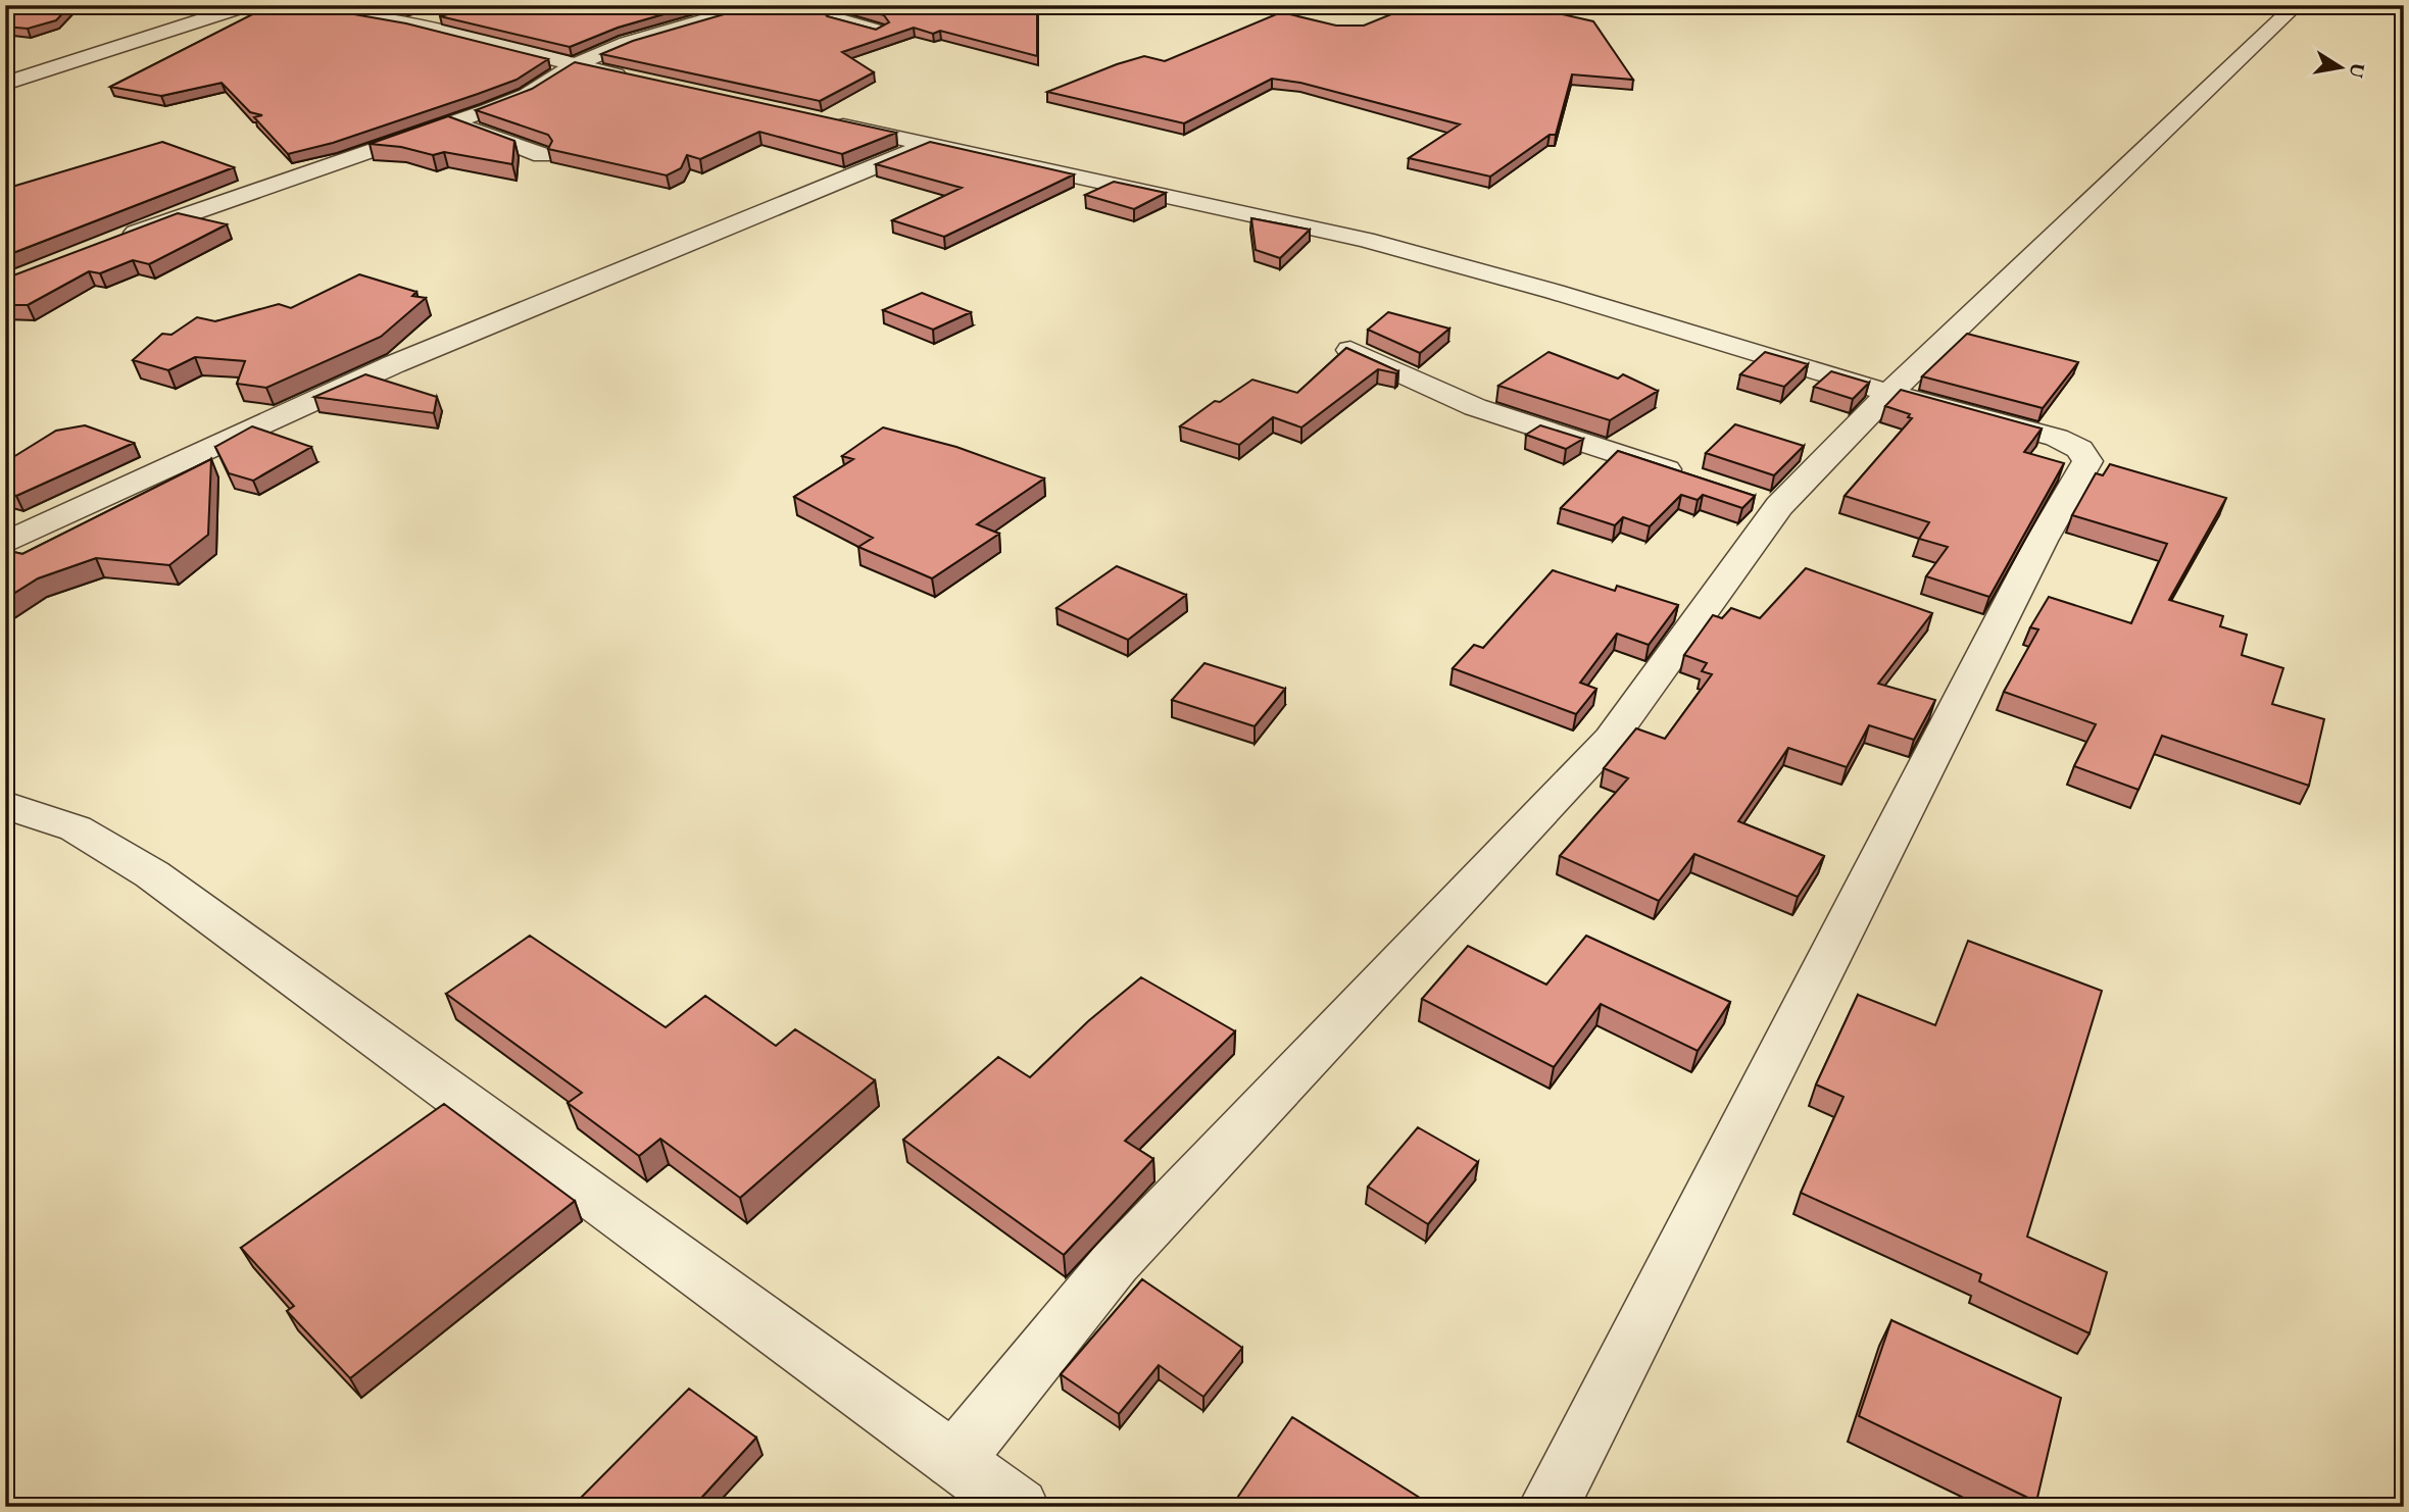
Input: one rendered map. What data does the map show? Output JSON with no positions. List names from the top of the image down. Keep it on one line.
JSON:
{"north":"right"}
